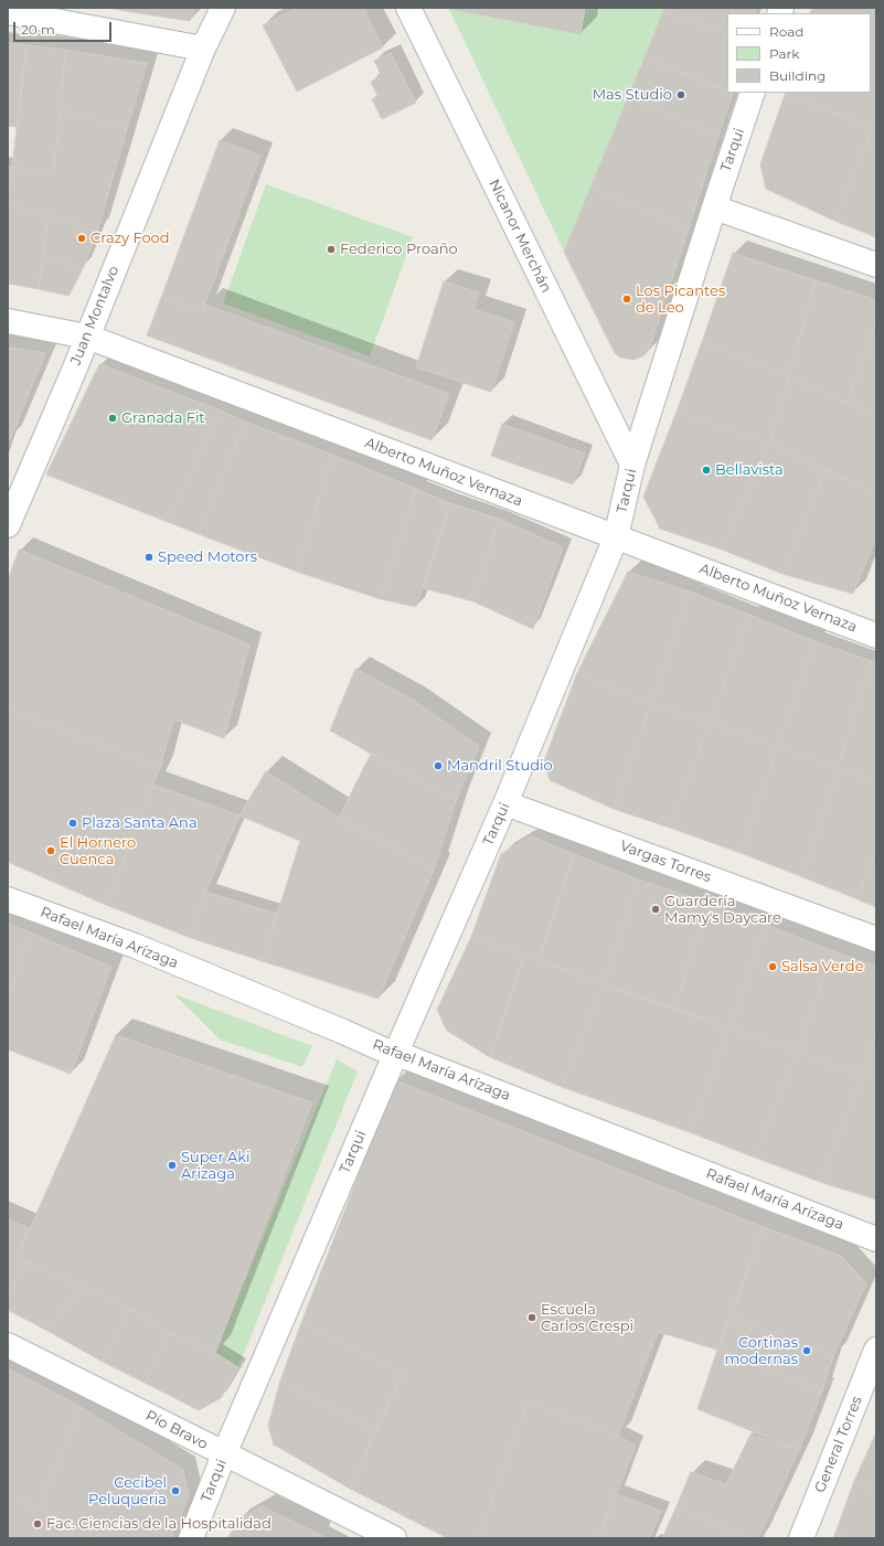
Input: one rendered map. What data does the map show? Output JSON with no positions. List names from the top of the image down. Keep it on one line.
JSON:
{"streets":{"street":["Tarqui","Nicanor Merchán","Juan Montalvo","Alberto Muñoz Vernaza","Vargas Torres","Rafael María Arízaga","Pío Bravo","General Torres"]},"crossings":[["Tarqui","Nicanor Merchán"],["Tarqui","Alberto Muñoz Vernaza"],["Tarqui","Vargas Torres"],["Tarqui","Rafael María Arízaga"],["Tarqui","Pío Bravo"],["Juan Montalvo","Alberto Muñoz Vernaza"]],"places":["Mas Studio","Crazy Food","Federico Proaño","Los Picantes de Leo","Granada Fit","Bellavista","Speed Motors","Mandril Studio","Plaza Santa Ana","El Hornero Cuenca","Guardería Mamy's Daycare","Salsa Verde","Super Aki Arizaga","Escuela Carlos Crespi","Cortinas modernas","Cecibel Peluqueria","Fac. Ciencias de la Hospitalidad"],"legend":["Road","Park","Building"],"scale_bar":"20 m"}
